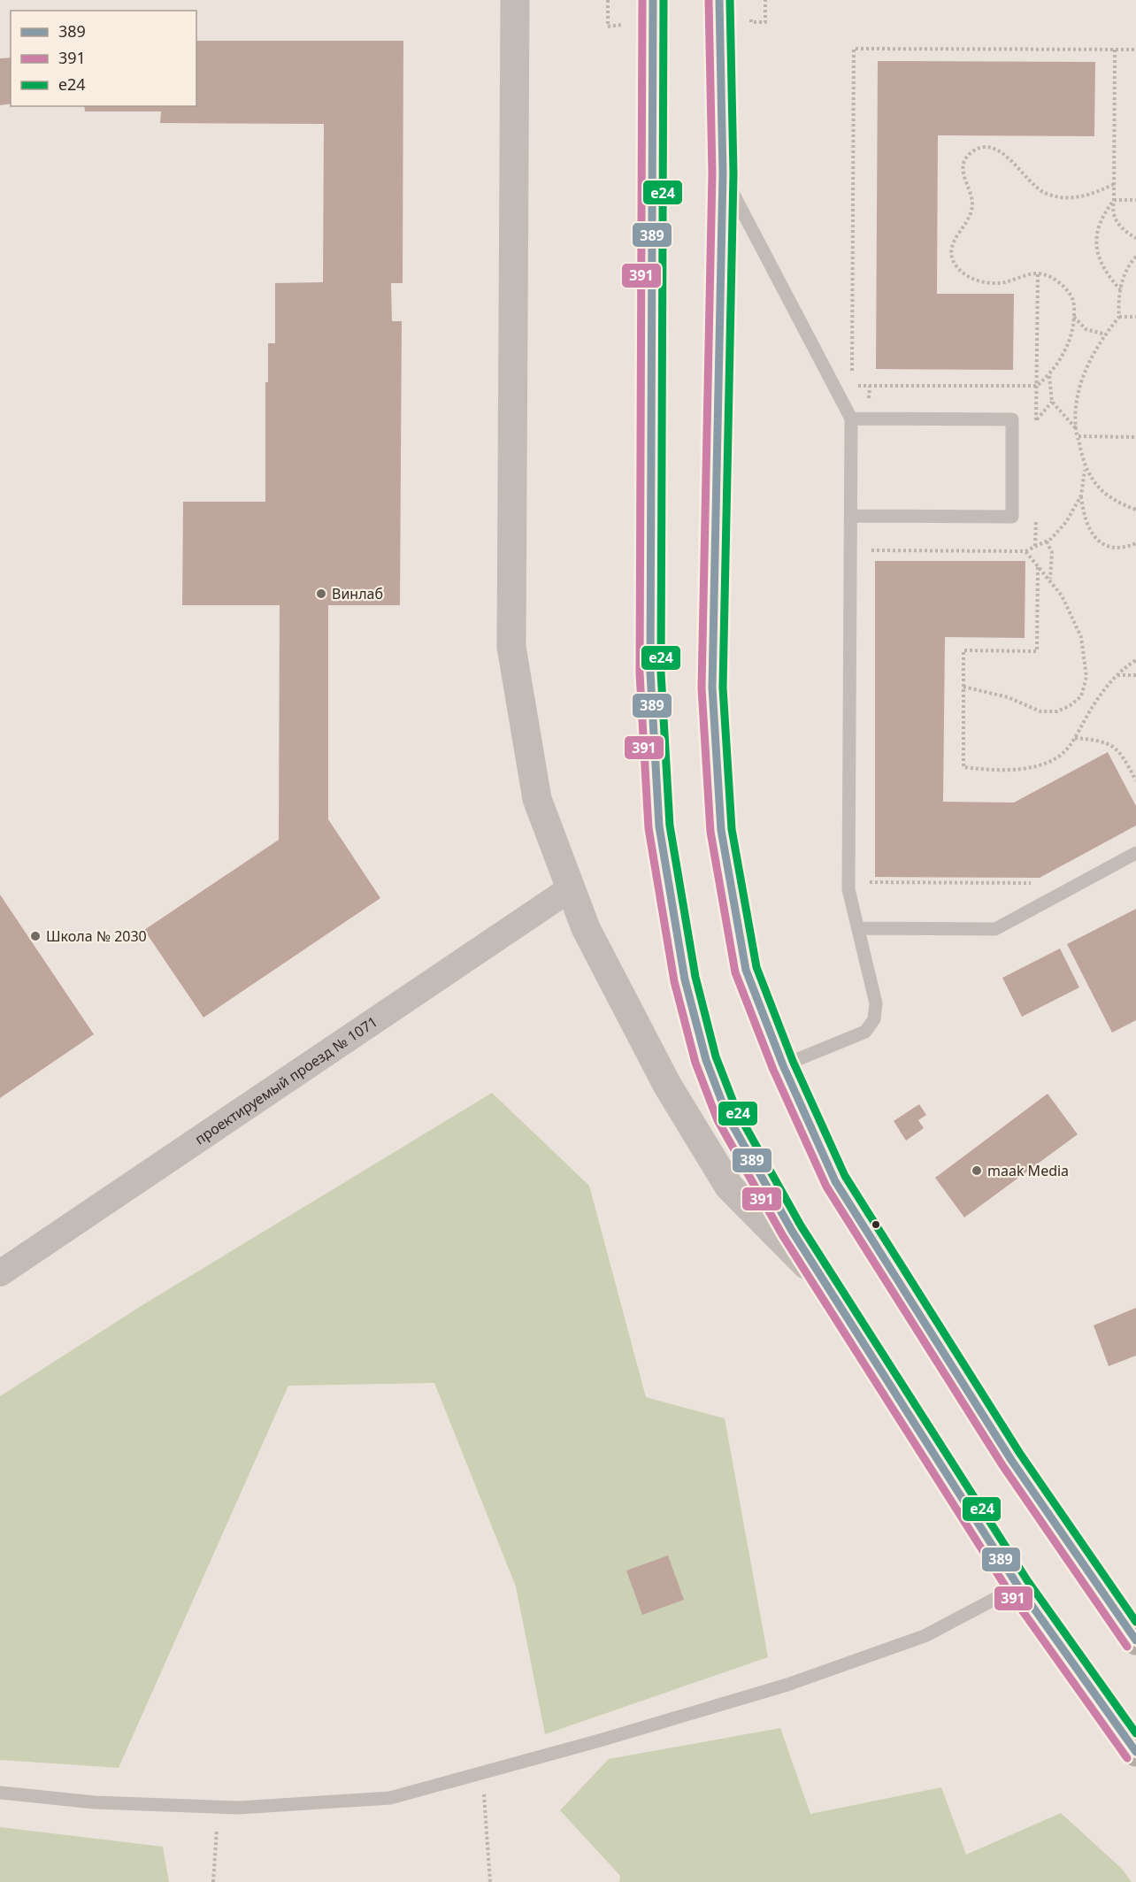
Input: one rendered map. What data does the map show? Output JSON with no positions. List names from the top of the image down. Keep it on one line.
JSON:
{"streets":{"street":["проектируемый проезд № 1071"]},"places":["Винлаб","Школа № 2030","maak Media"],"lines":["transit line 389","transit line 391","transit line е24"],"legend":["389","391","е24"]}
